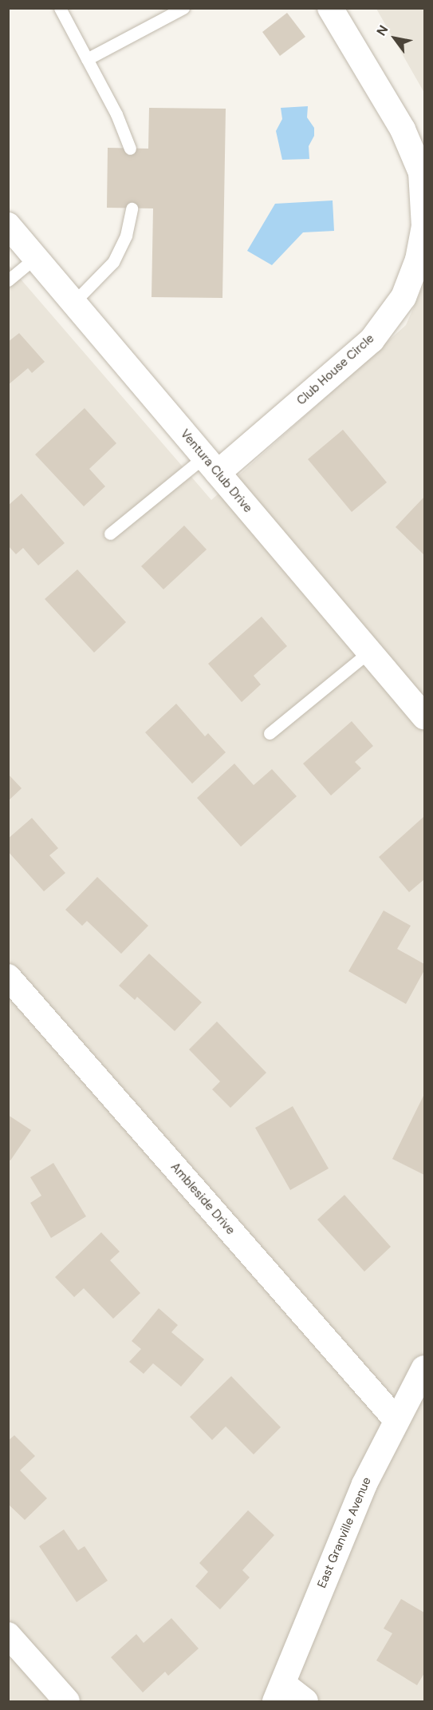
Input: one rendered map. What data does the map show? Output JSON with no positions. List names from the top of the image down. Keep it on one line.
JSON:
{"streets":{"street":["Club House Circle","Ventura Club Drive","Ambleside Drive","East Granville Avenue"]},"crossings":[["Club House Circle","Ventura Club Drive"],["Ambleside Drive","East Granville Avenue"]],"north":"top left"}
